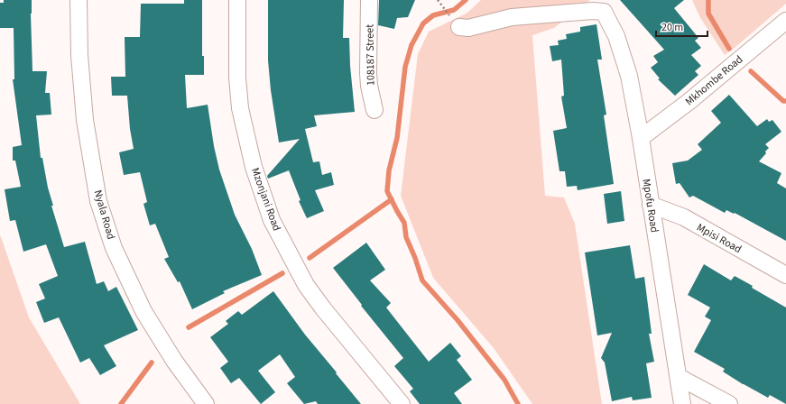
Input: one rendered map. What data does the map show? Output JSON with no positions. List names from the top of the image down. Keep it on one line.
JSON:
{"streets":{"street":["108187 Street","Mkhombe Road","Mzonjani Road","Mpofu Road","Nyala Road","Mpisi Road"]},"crossings":[["Mkhombe Road","Mpofu Road"],["Mpofu Road","Mpisi Road"]],"scale_bar":"20 m"}
